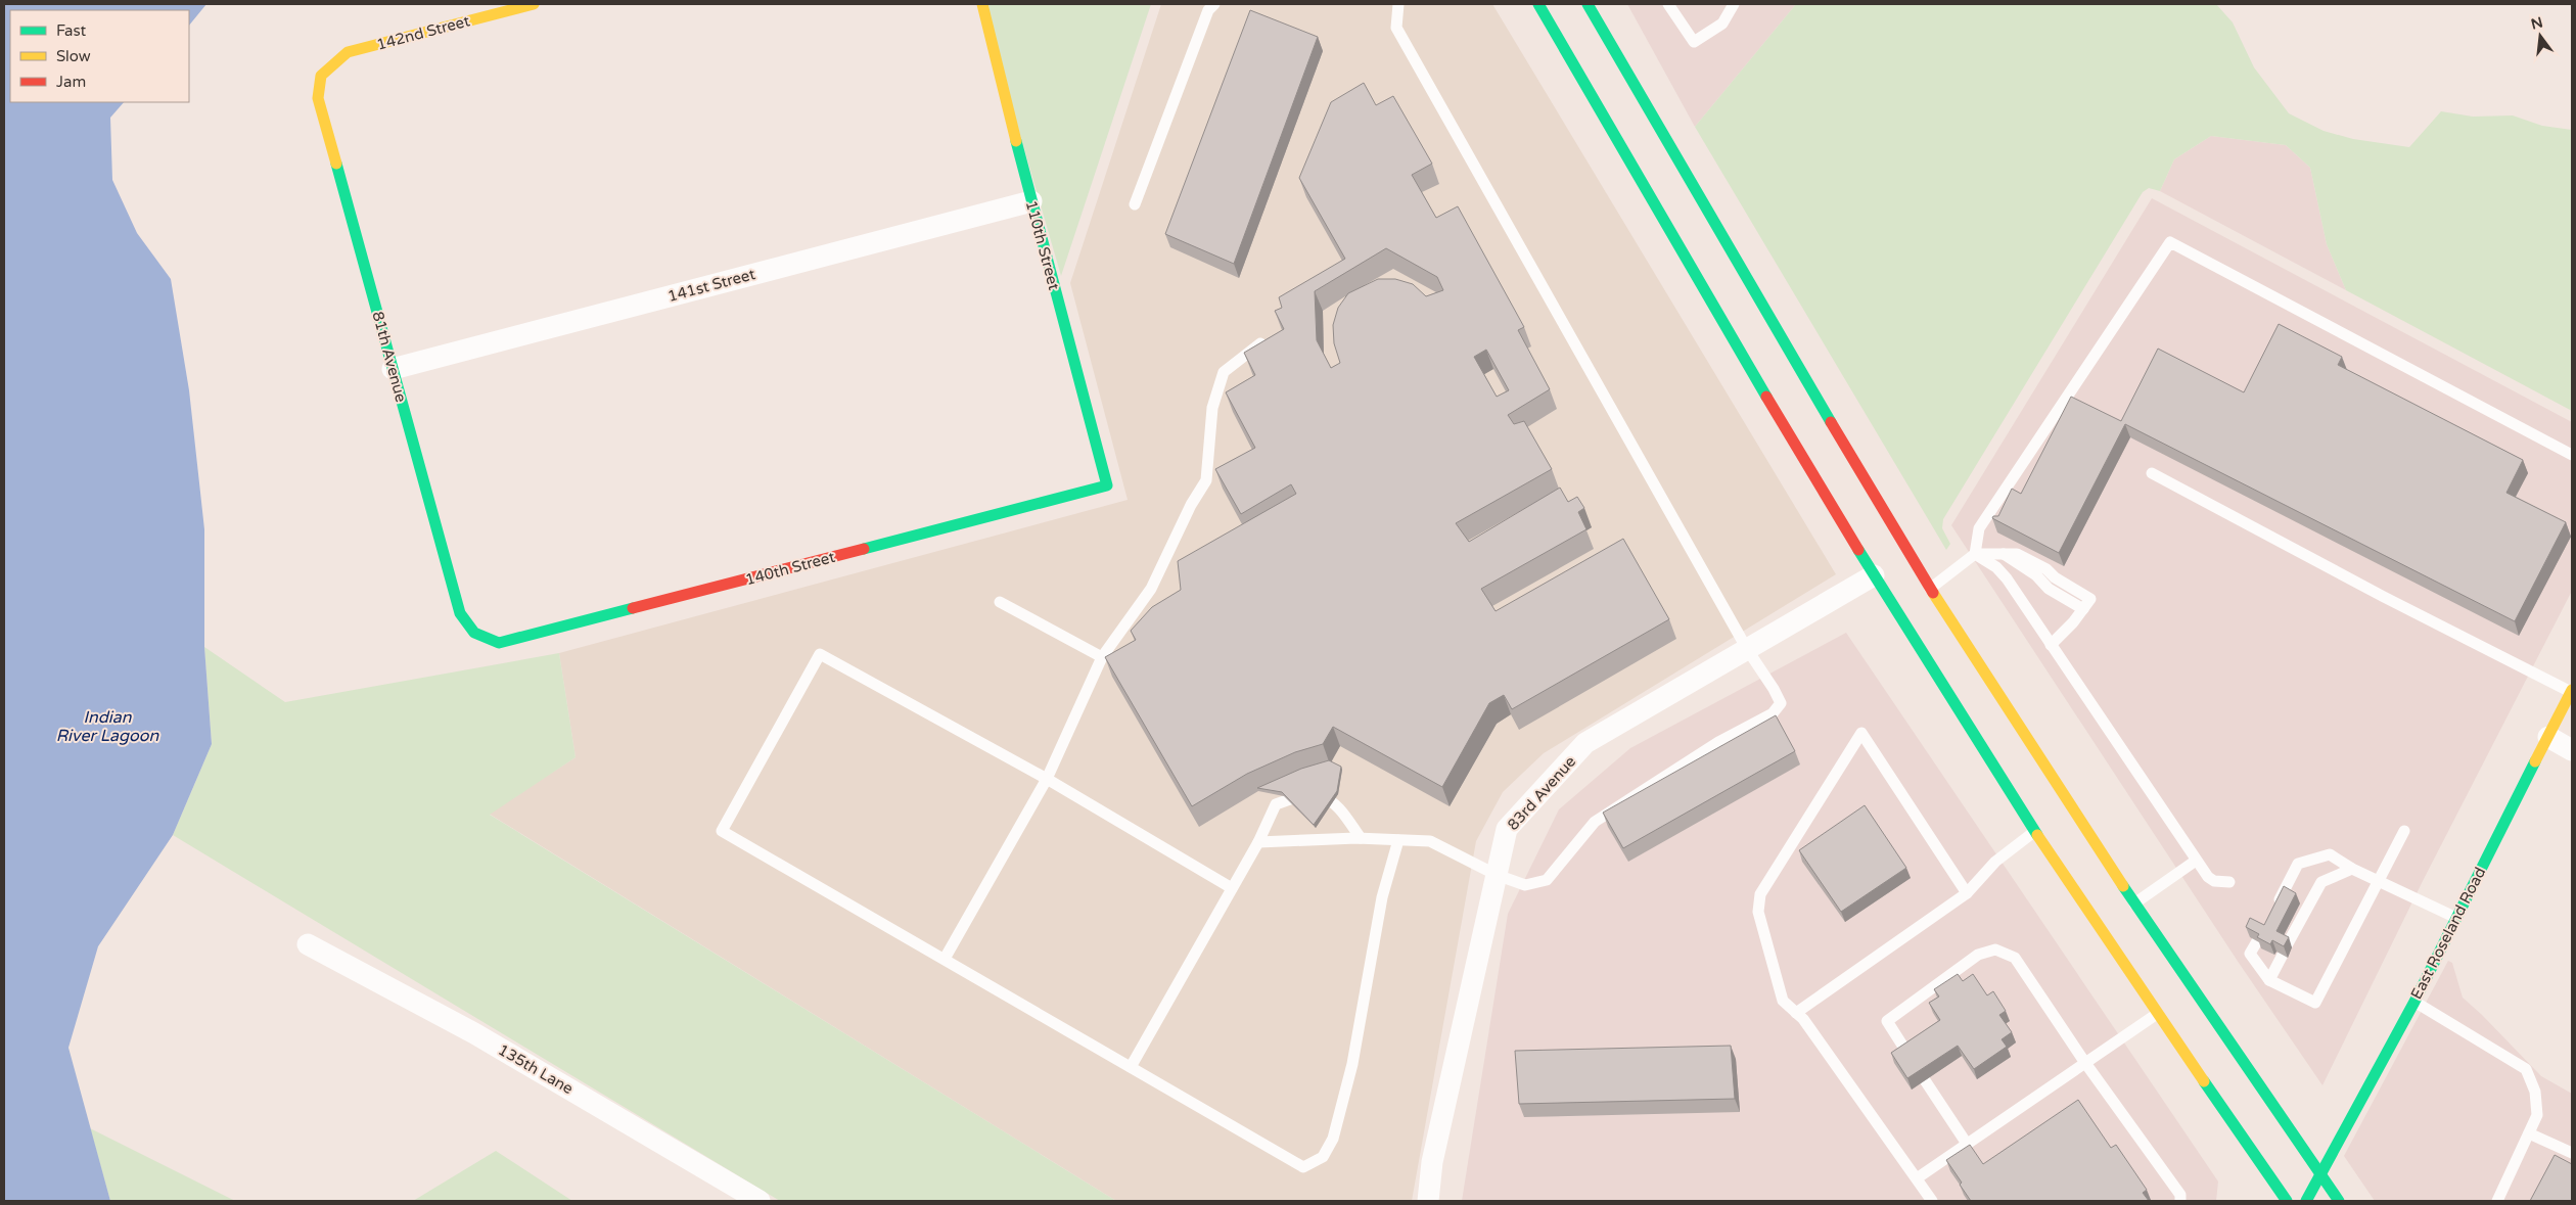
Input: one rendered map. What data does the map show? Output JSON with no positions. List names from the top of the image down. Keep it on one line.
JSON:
{"streets":{"main road":["142nd Street","110th Street","81th Avenue","140th Street","East Roseland Road"],"street":["141st Street","83rd Avenue","135th Lane"]},"crossings":[["142nd Street","81th Avenue"],["110th Street","141st Street"],["110th Street","140th Street"],["141st Street","81th Avenue"],["81th Avenue","140th Street"]],"water":["Indian River Lagoon"],"legend":["Fast","Slow","Jam"],"north":"top"}
